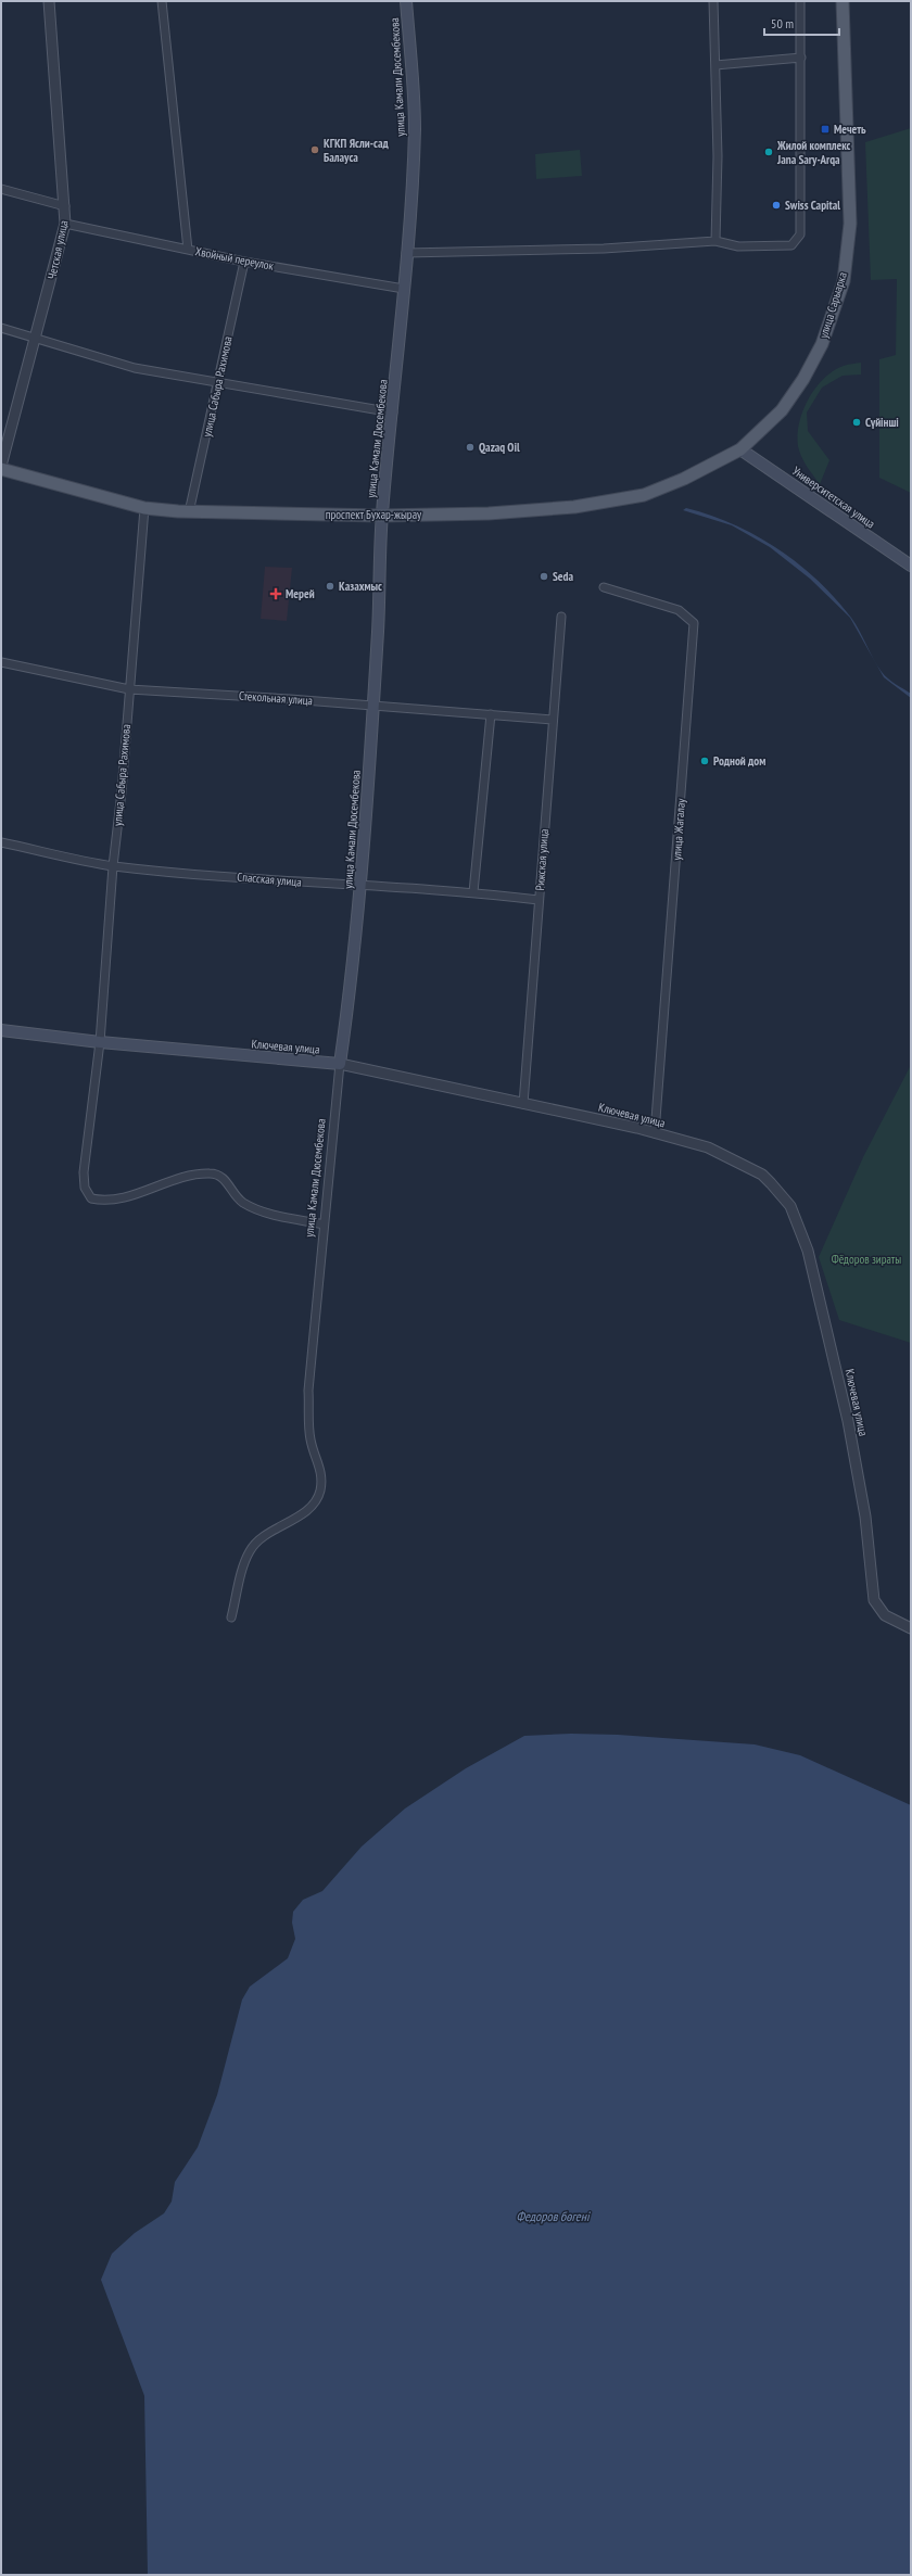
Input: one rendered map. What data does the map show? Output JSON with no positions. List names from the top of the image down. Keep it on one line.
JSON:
{"streets":{"main road":["улица Камали Дюсембекова","улица Сарыарка","Университетская улица","проспект Бухар-жырау","Ключевая улица"],"street":["Четская улица","Хвойный переулок","улица Сабыра Рахимова","Стекольная улица","улица Жагалау","Рижская улица","Спасская улица"]},"crossings":[["улица Камали Дюсембекова","Хвойный переулок"],["улица Камали Дюсембекова","улица Сабыра Рахимова"],["улица Камали Дюсембекова","проспект Бухар-жырау"],["улица Камали Дюсембекова","Стекольная улица"],["улица Камали Дюсембекова","Спасская улица"],["улица Камали Дюсембекова","Ключевая улица"],["Четская улица","Хвойный переулок"],["Хвойный переулок","улица Сабыра Рахимова"],["улица Сарыарка","Университетская улица"],["улица Сарыарка","проспект Бухар-жырау"],["улица Сабыра Рахимова","проспект Бухар-жырау"],["улица Сабыра Рахимова","Стекольная улица"],["улица Сабыра Рахимова","Спасская улица"],["улица Сабыра Рахимова","Ключевая улица"],["Университетская улица","проспект Бухар-жырау"],["Стекольная улица","Рижская улица"],["улица Жагалау","Ключевая улица"],["Рижская улица","Спасская улица"],["Рижская улица","Ключевая улица"]],"water":["Федоров бөгені"],"parks":["Фёдоров зираты"],"places":{"transit":["Мечеть"],"other":["КГКП Ясли-сад Балауса","Жилой комплекс Jana Sary-Arqa","Swiss Capital","Сүйінші","Qazaq Oil","Seda","Казахмыс","Родной дом"],"health":["Мерей"]},"scale_bar":"50 m"}
